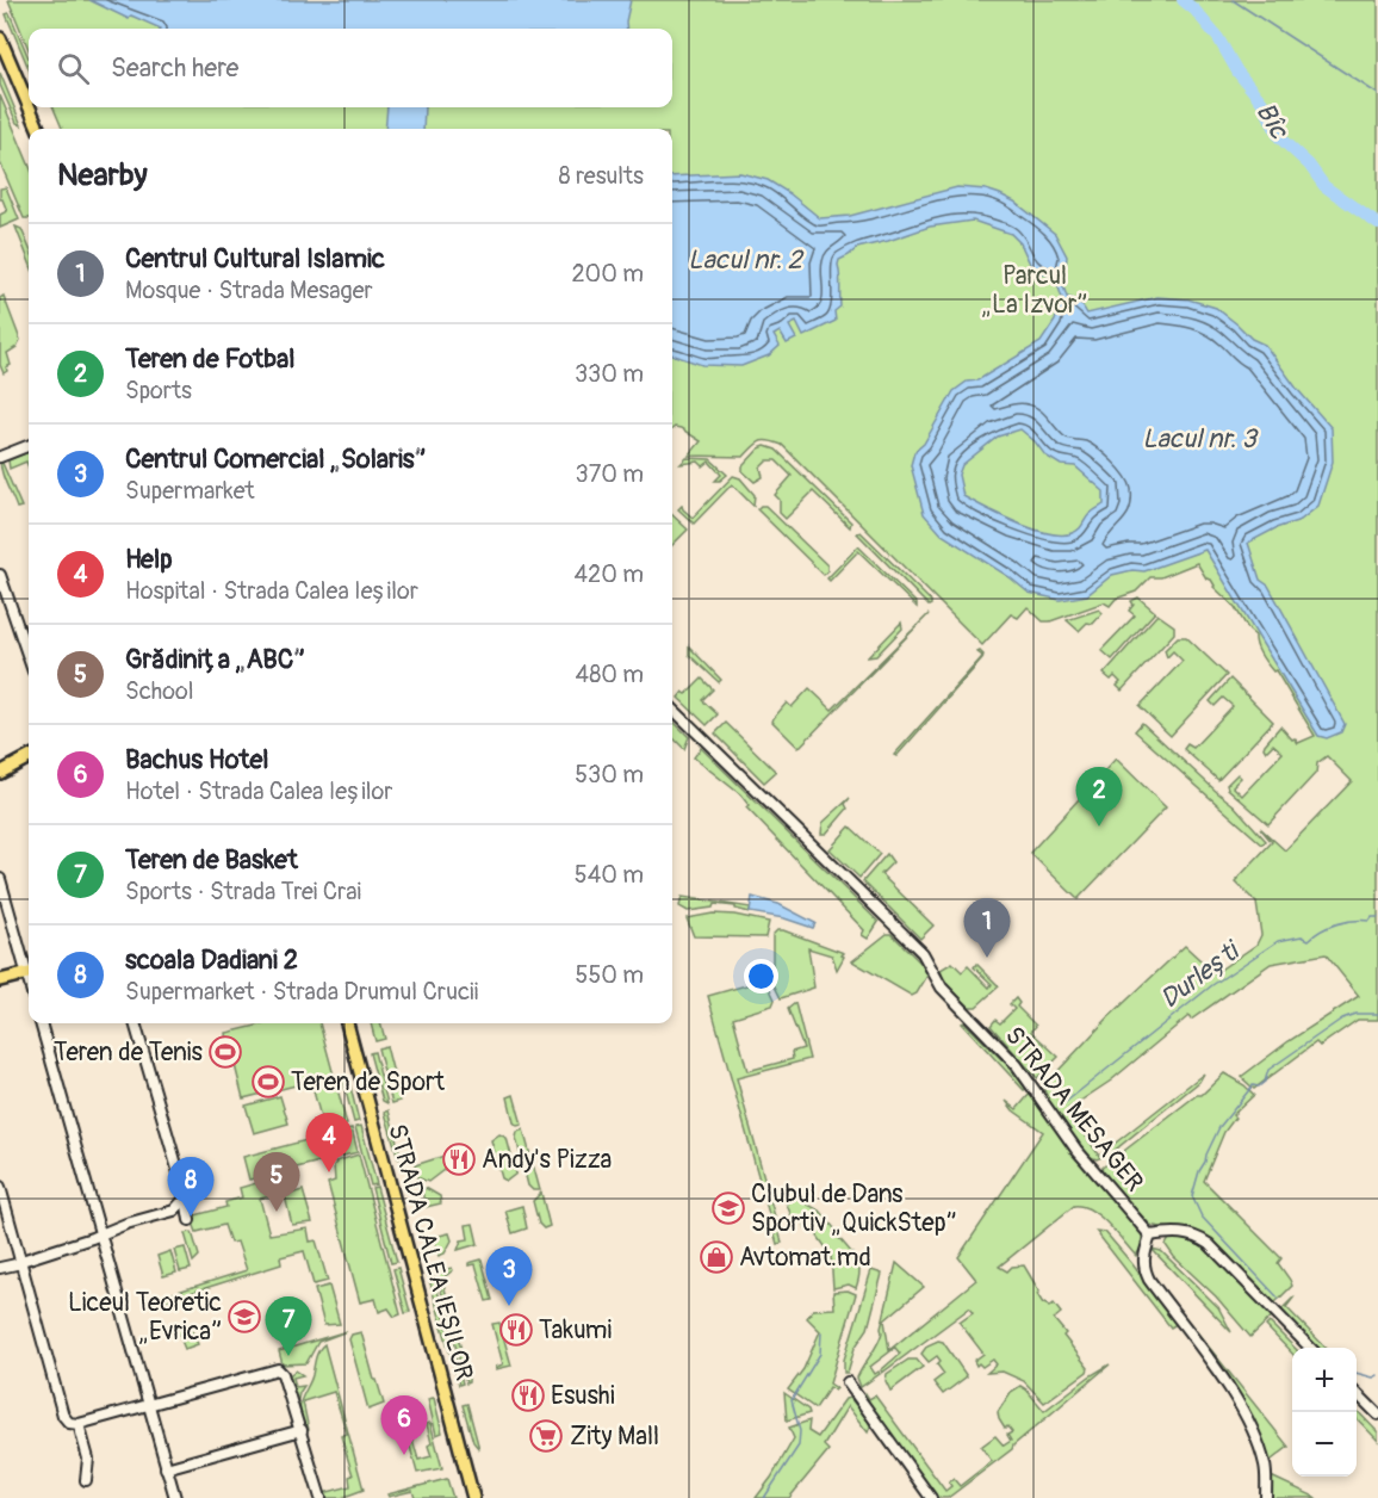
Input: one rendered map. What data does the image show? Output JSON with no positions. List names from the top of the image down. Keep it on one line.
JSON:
{"streets":{"main road":["STRADA CALEA IEȘILOR"],"street":["STRADA MESAGER"]},"water":["Bîc","Lacul nr. 2","Lacul nr. 3","Durlești"],"parks":["Parcul „La Izvor”"],"places":{"sports":["Teren de Tenis","Teren de Sport"],"restaurant":["Andy's Pizza","Takumi","Esushi"],"school or university":["Clubul de Dans Sportiv „QuickStep”","Liceul Teoretic „Evrica”"],"shop":["Avtomat.md"],"supermarket":["Zity Mall"]},"page":{"search":"Search here","heading":["Nearby","8 results"],"list":[{"mark":"1","name":"Centrul Cultural Islamic","note":"Mosque · Strada Mesager","value":"200 m"},{"mark":"2","name":"Teren de Fotbal","note":"Sports","value":"330 m"},{"mark":"3","name":"Centrul Comercial „Solaris”","note":"Supermarket","value":"370 m"},{"mark":"4","name":"Help","note":"Hospital · Strada Calea Ieșilor","value":"420 m"},{"mark":"5","name":"Grădinița „ABC”","note":"School","value":"480 m"},{"mark":"6","name":"Bachus Hotel","note":"Hotel · Strada Calea Ieșilor","value":"530 m"},{"mark":"7","name":"Teren de Basket","note":"Sports · Strada Trei Crai","value":"540 m"},{"mark":"8","name":"scoala Dadiani 2","note":"Supermarket · Strada Drumul Crucii","value":"550 m"}],"pins":["2","1","4","5","8","3","7","6"],"map_buttons":["+","−"]}}
